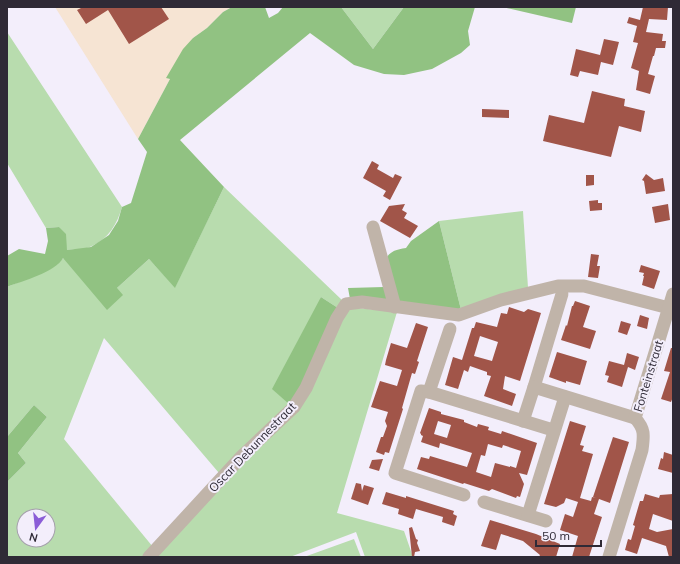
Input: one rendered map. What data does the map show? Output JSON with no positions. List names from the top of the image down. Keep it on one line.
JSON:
{"streets":{"street":["Fonteinstraat","Oscar Debunnestraat"]},"crossings":[["Fonteinstraat","Oscar Debunnestraat"]],"scale_bar":"50 m","north":"bottom"}
